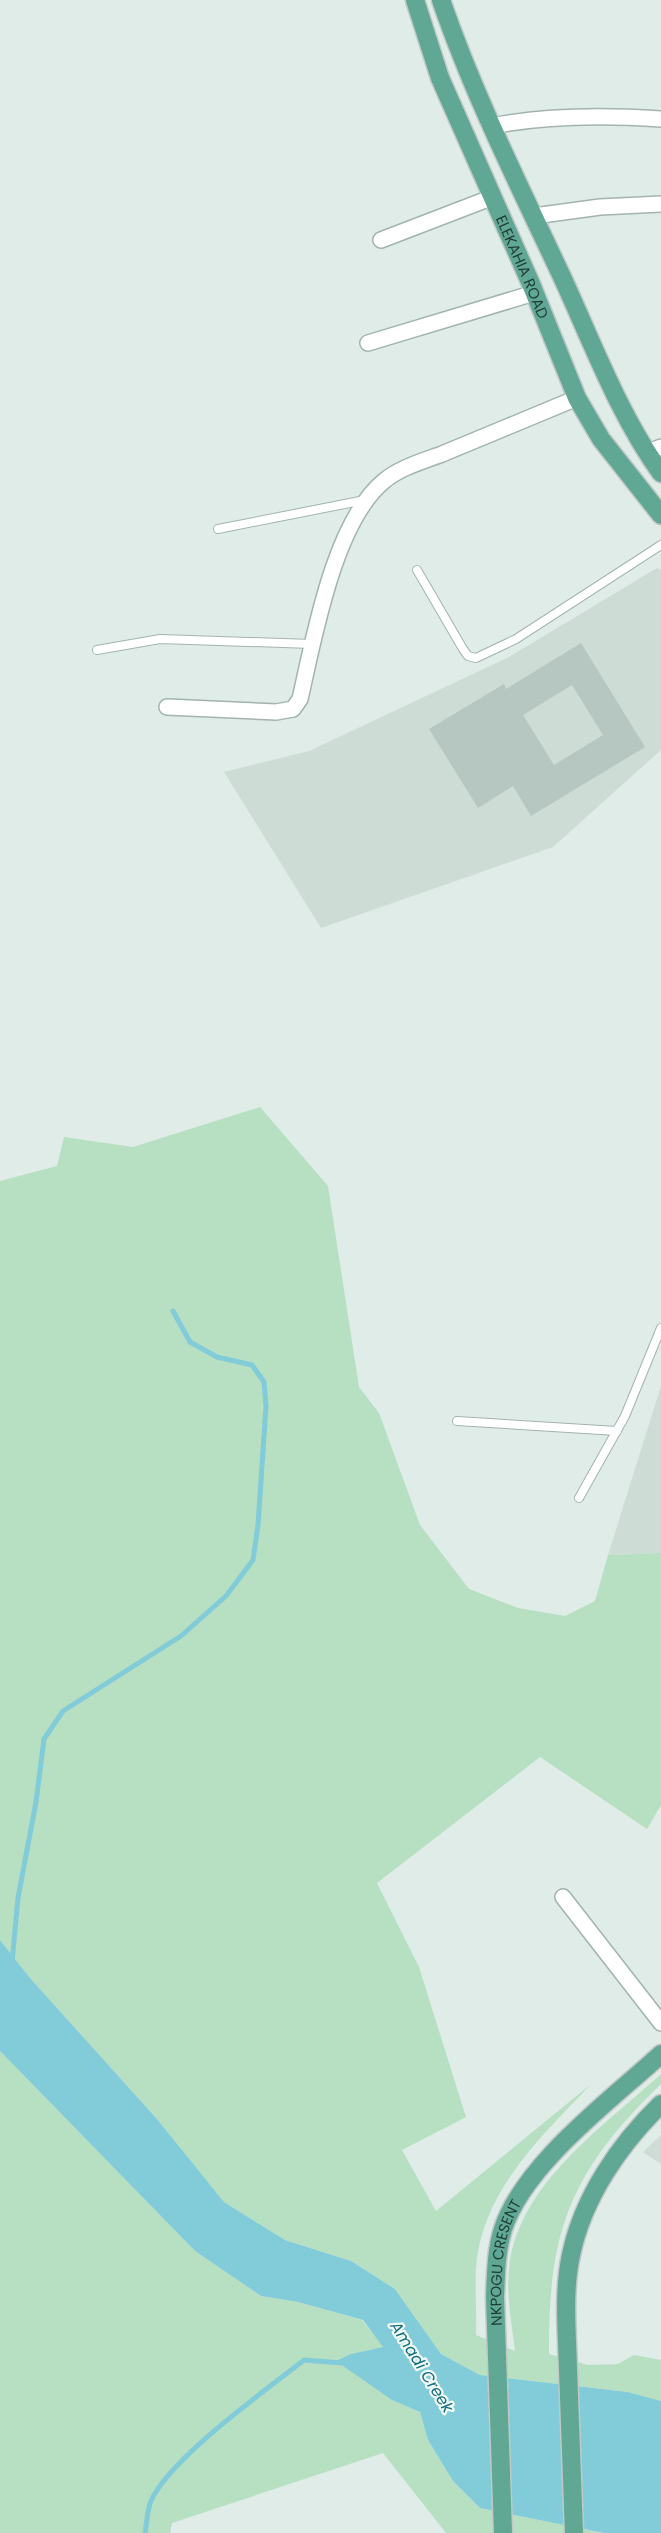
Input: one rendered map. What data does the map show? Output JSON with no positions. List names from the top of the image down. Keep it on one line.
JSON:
{"streets":{"main road":["ELEKAHIA ROAD","NKPOGU CRESENT"]},"water":["Amadi Creek"]}
